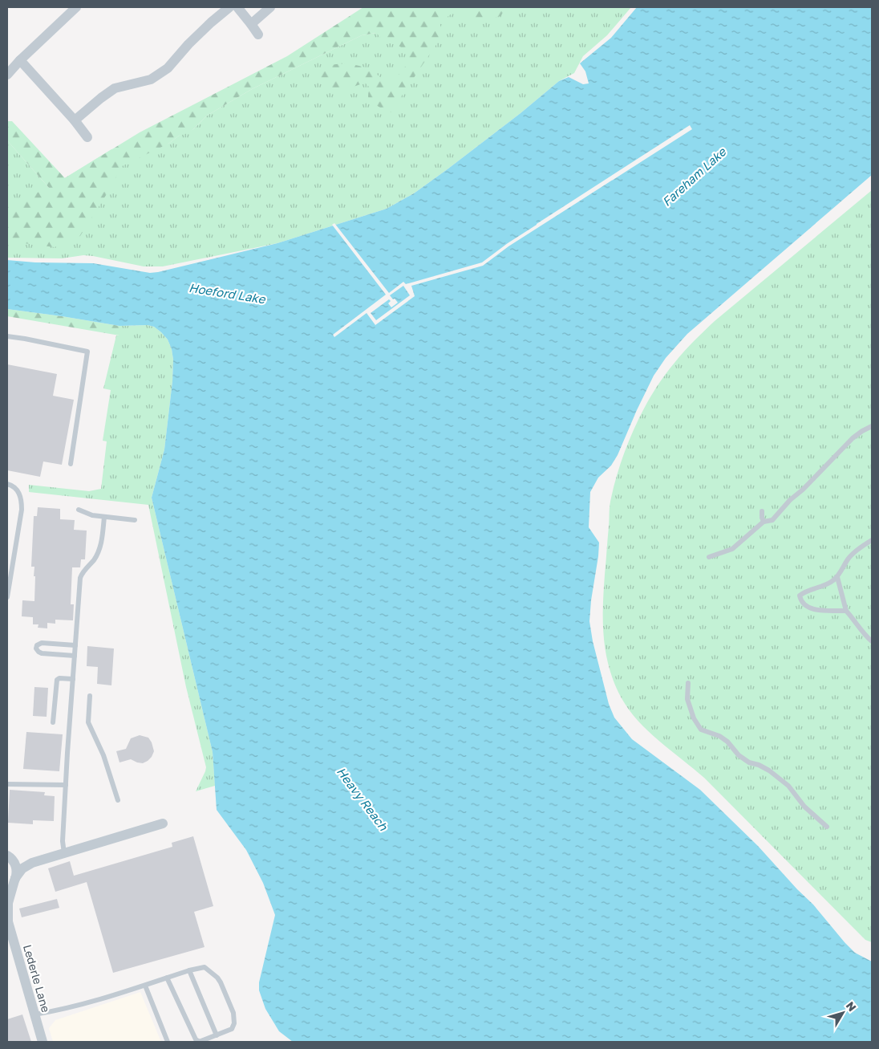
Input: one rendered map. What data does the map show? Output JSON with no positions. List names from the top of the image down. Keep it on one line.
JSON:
{"streets":{"street":["Lederle Lane"]},"water":["Fareham Lake","Hoeford Lake","Heavy Reach"],"north":"top right"}
